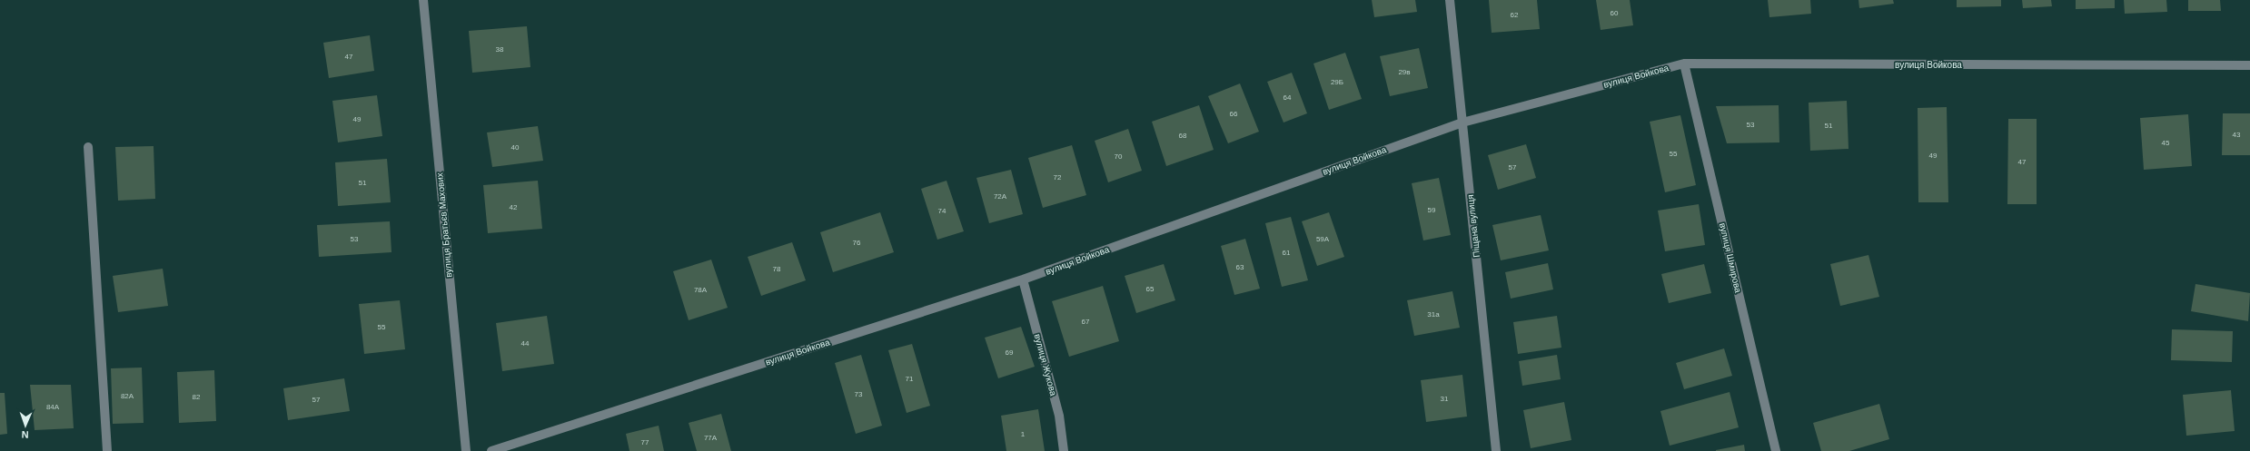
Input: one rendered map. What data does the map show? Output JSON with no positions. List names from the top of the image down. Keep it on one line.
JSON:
{"streets":{"street":["вулиця Войкова","вулиця Братьєв Махових","Піщана вулиця","вулиця Шмирова","вулиця Жукова"]},"crossings":[["вулиця Войкова","Піщана вулиця"],["вулиця Войкова","вулиця Шмирова"],["вулиця Войкова","вулиця Жукова"]],"house_numbers":["60","62","38","47","29в","29Б","64","66","49","53","51","43","68","45","40","55","49","70","47","57","72","51","72А","42","59","74","53","59А","76","61","63","78","65","78А","31а","67","55","44","69","71","73","82А","82","31","57","84А","1","77А","77"],"north":"bottom"}
